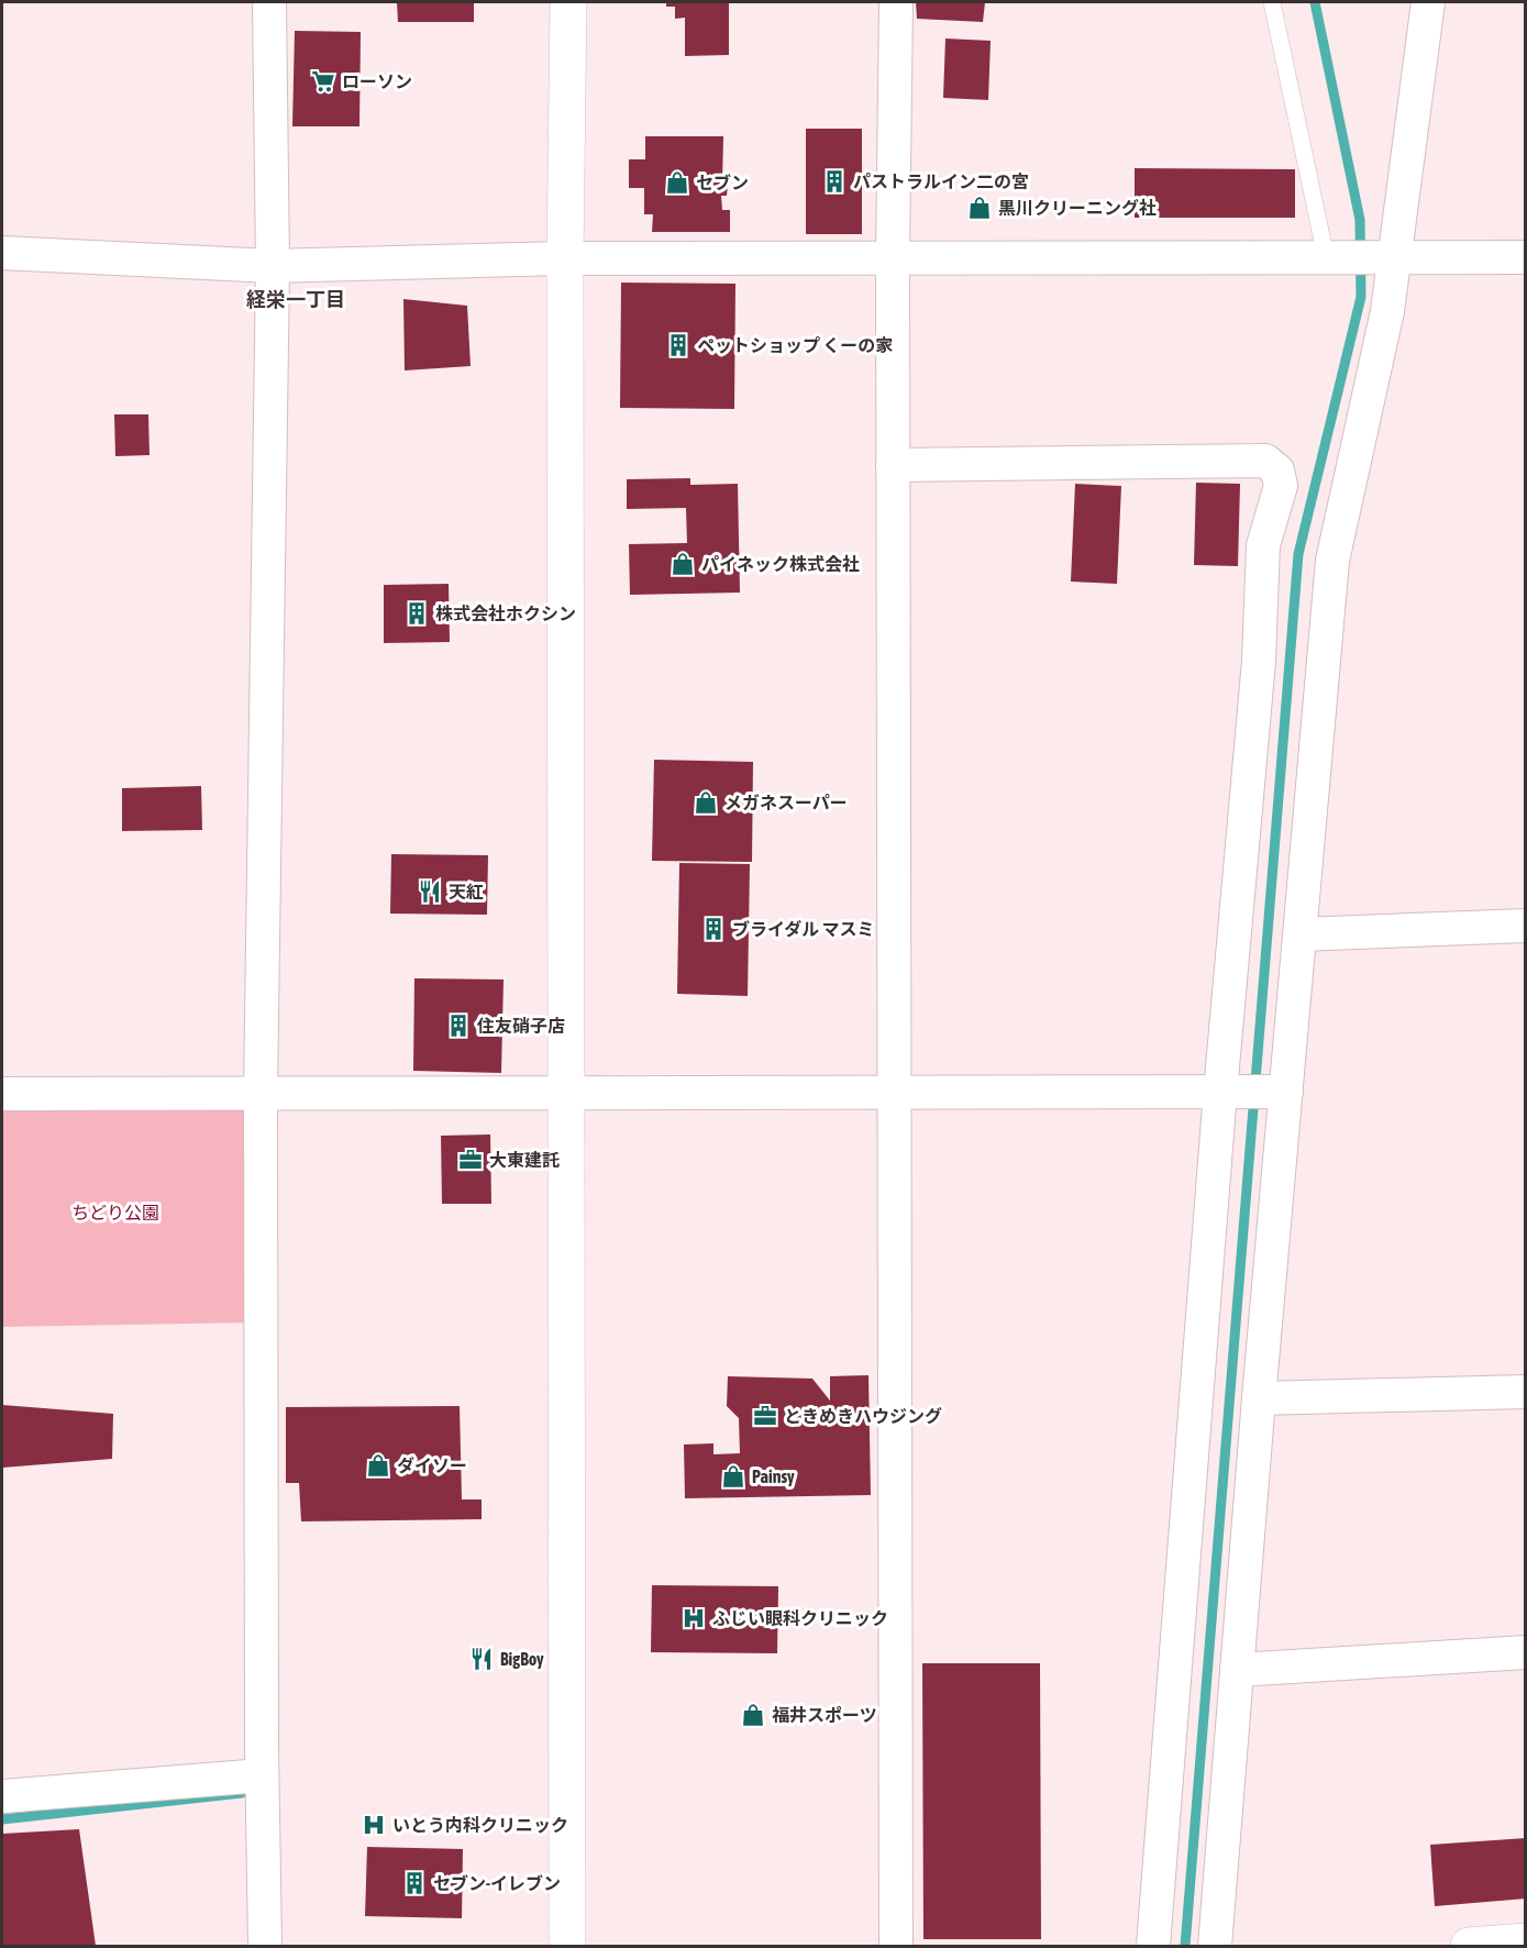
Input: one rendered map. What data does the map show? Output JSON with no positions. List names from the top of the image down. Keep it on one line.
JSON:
{"districts":["経栄一丁目"],"parks":["ちどり公園"],"places":{"supermarket":["ローソン"],"building":["パストラルイン二の宮","ペットショップ くーの家","株式会社ホクシン","ブライダル マスミ","住友硝子店","セブン-イレブン"],"shop":["セブン","黒川クリーニング社","パイネック株式会社","メガネスーパー","ダイソー","Painsy","福井スポーツ"],"restaurant":["天紅","BigBoy"],"office":["大東建託","ときめきハウジング"],"hospital":["ふじい眼科クリニック","いとう内科クリニック"]}}
